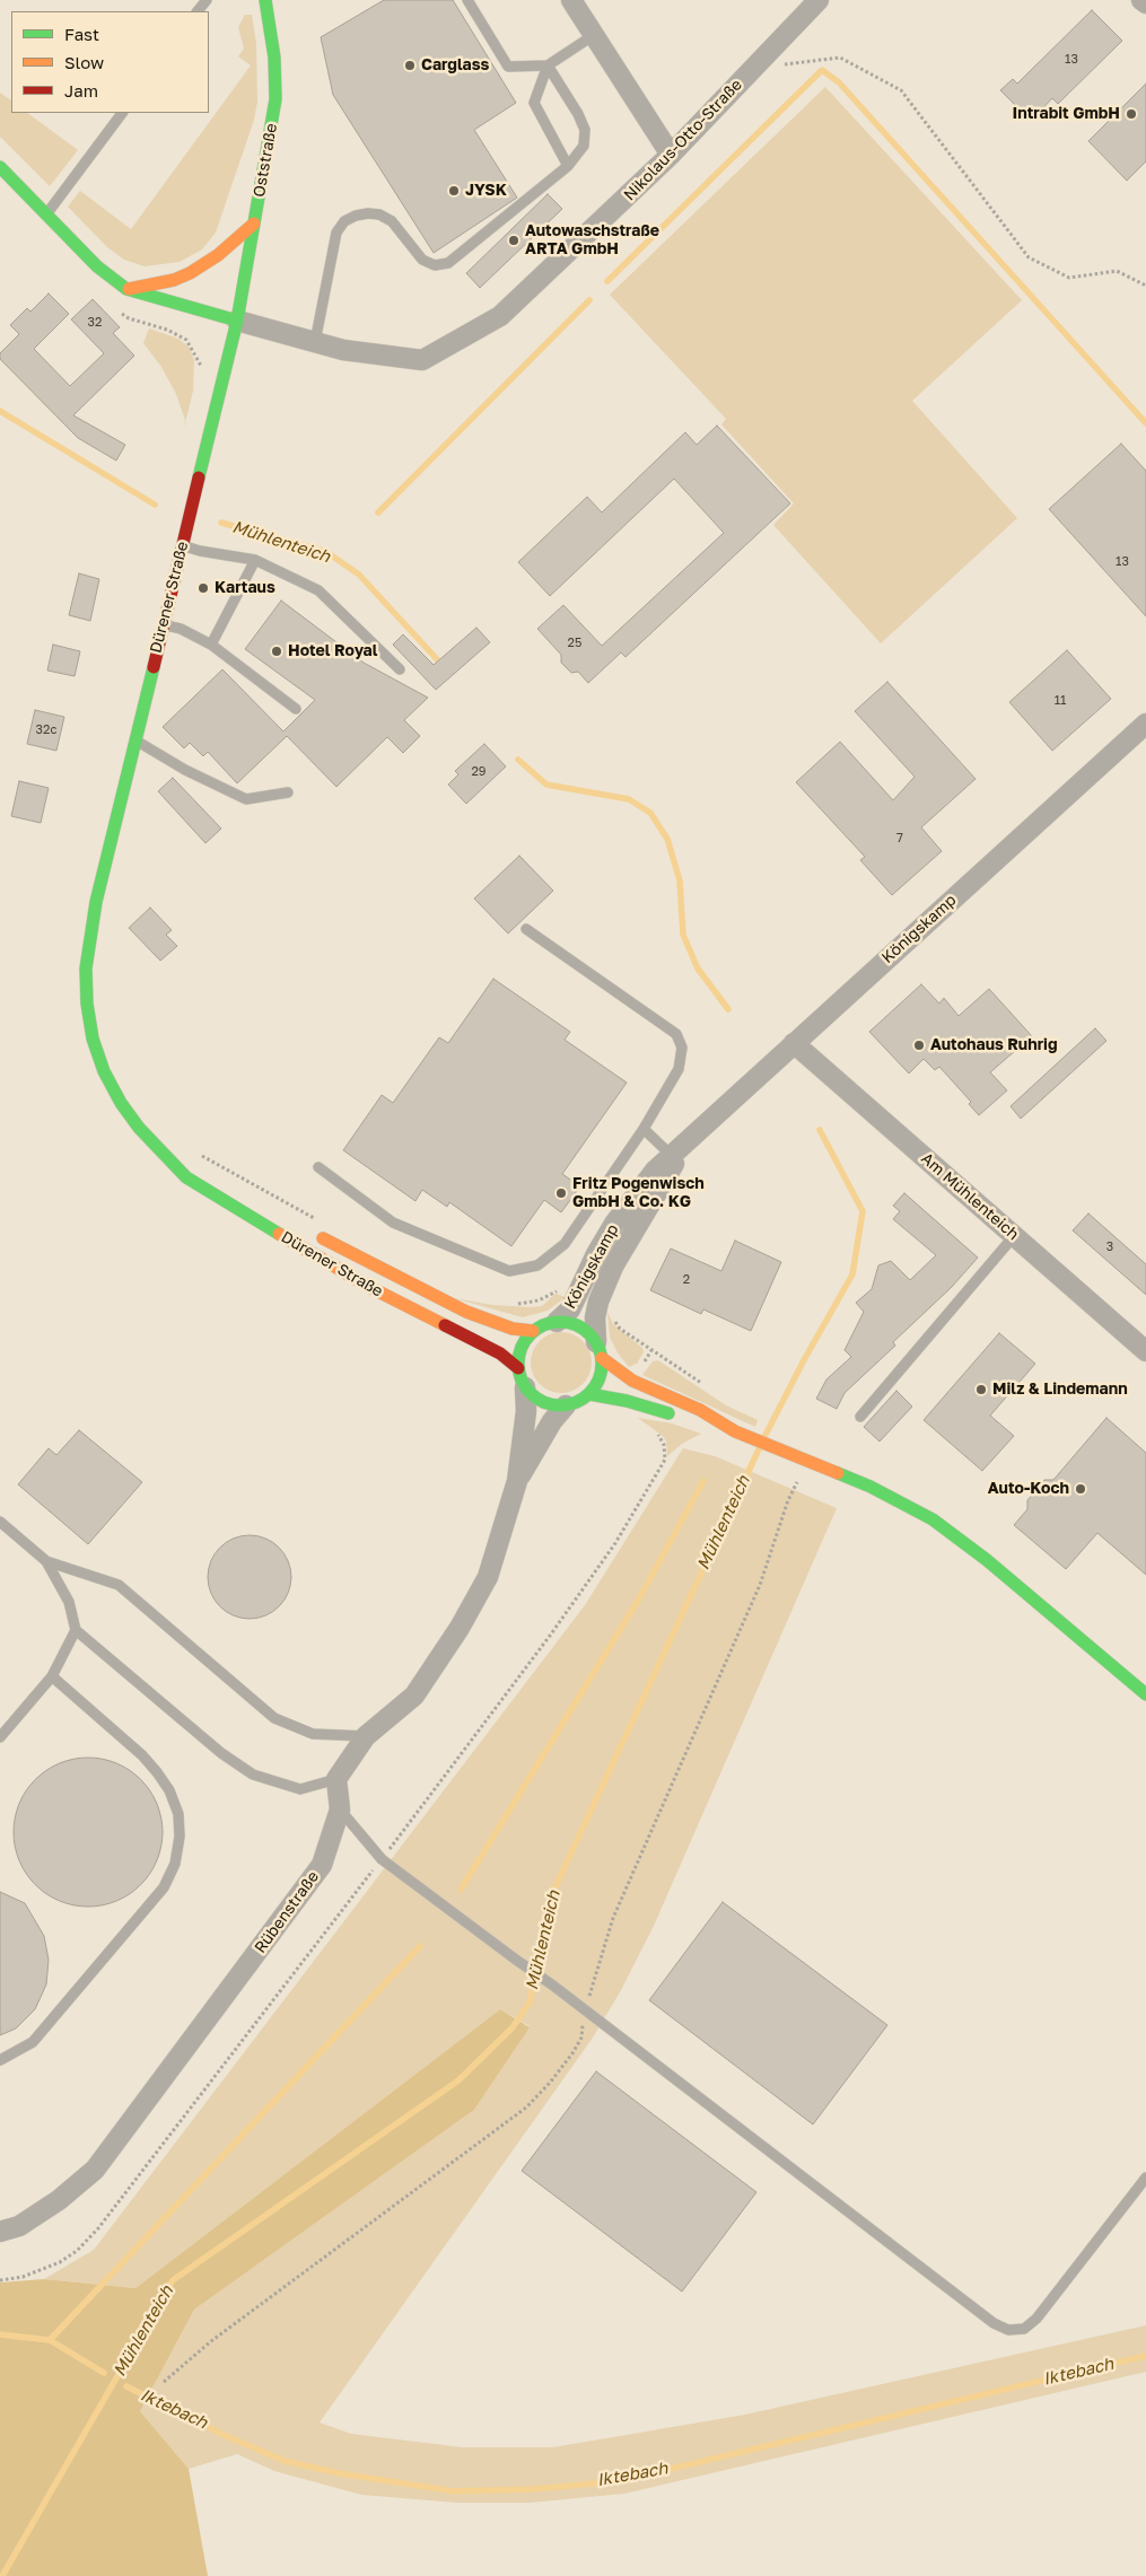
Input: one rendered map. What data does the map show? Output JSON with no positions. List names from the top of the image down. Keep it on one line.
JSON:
{"streets":{"main road":["Oststraße","Dürener Straße"],"street":["Nikolaus-Otto-Straße","Königskamp","Am Mühlenteich","Rübenstraße"]},"crossings":[["Nikolaus-Otto-Straße","Oststraße"],["Nikolaus-Otto-Straße","Dürener Straße"],["Oststraße","Dürener Straße"],["Dürener Straße","Königskamp"],["Königskamp","Am Mühlenteich"]],"water":["Mühlenteich","Iktebach"],"places":["Carglass","Intrabit GmbH","JYSK","Autowaschstraße ARTA GmbH","Kartaus","Hotel Royal","Autohaus Ruhrig","Fritz Pogenwisch GmbH & Co. KG","Milz & Lindemann","Auto-Koch"],"house_numbers":["13","32","13","25","11","32c","29","7","3","2"],"legend":["Fast","Slow","Jam"]}
